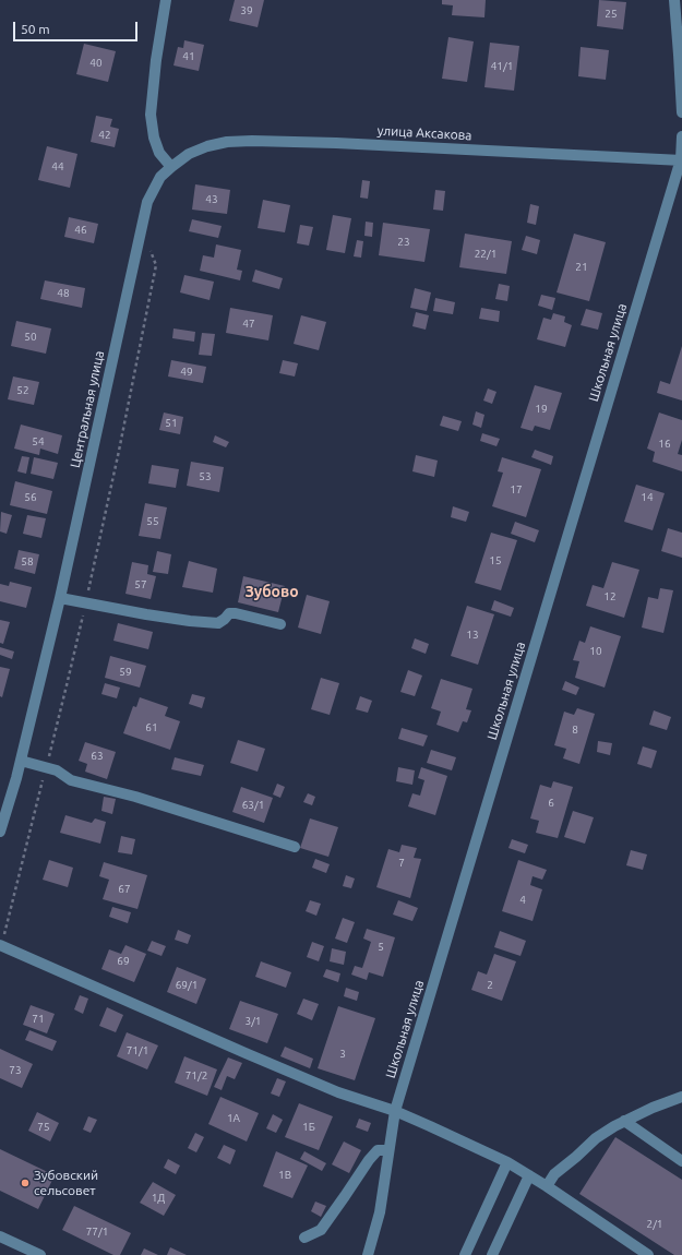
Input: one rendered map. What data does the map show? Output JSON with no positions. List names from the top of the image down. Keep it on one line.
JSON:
{"streets":{"street":["улица Аксакова","Школьная улица","Центральная улица"]},"crossings":[["улица Аксакова","Школьная улица"],["улица Аксакова","Центральная улица"]],"districts":["Зубово"],"places":["Зубовский сельсовет"],"house_numbers":["39","25","41","40","41/1","42","44","43","46","23","22/1","21","48","47","50","49","52","19","51","54","16","53","17","56","14","55","15","58","57","12","13","10","59","61","8","63","6","63/1","7","67","4","5","69","69/1","2","71","3/1","71/1","3","73","71/2","1А","75","1Б","1В","1Д","2/1","77/1"],"scale_bar":"50 m"}
